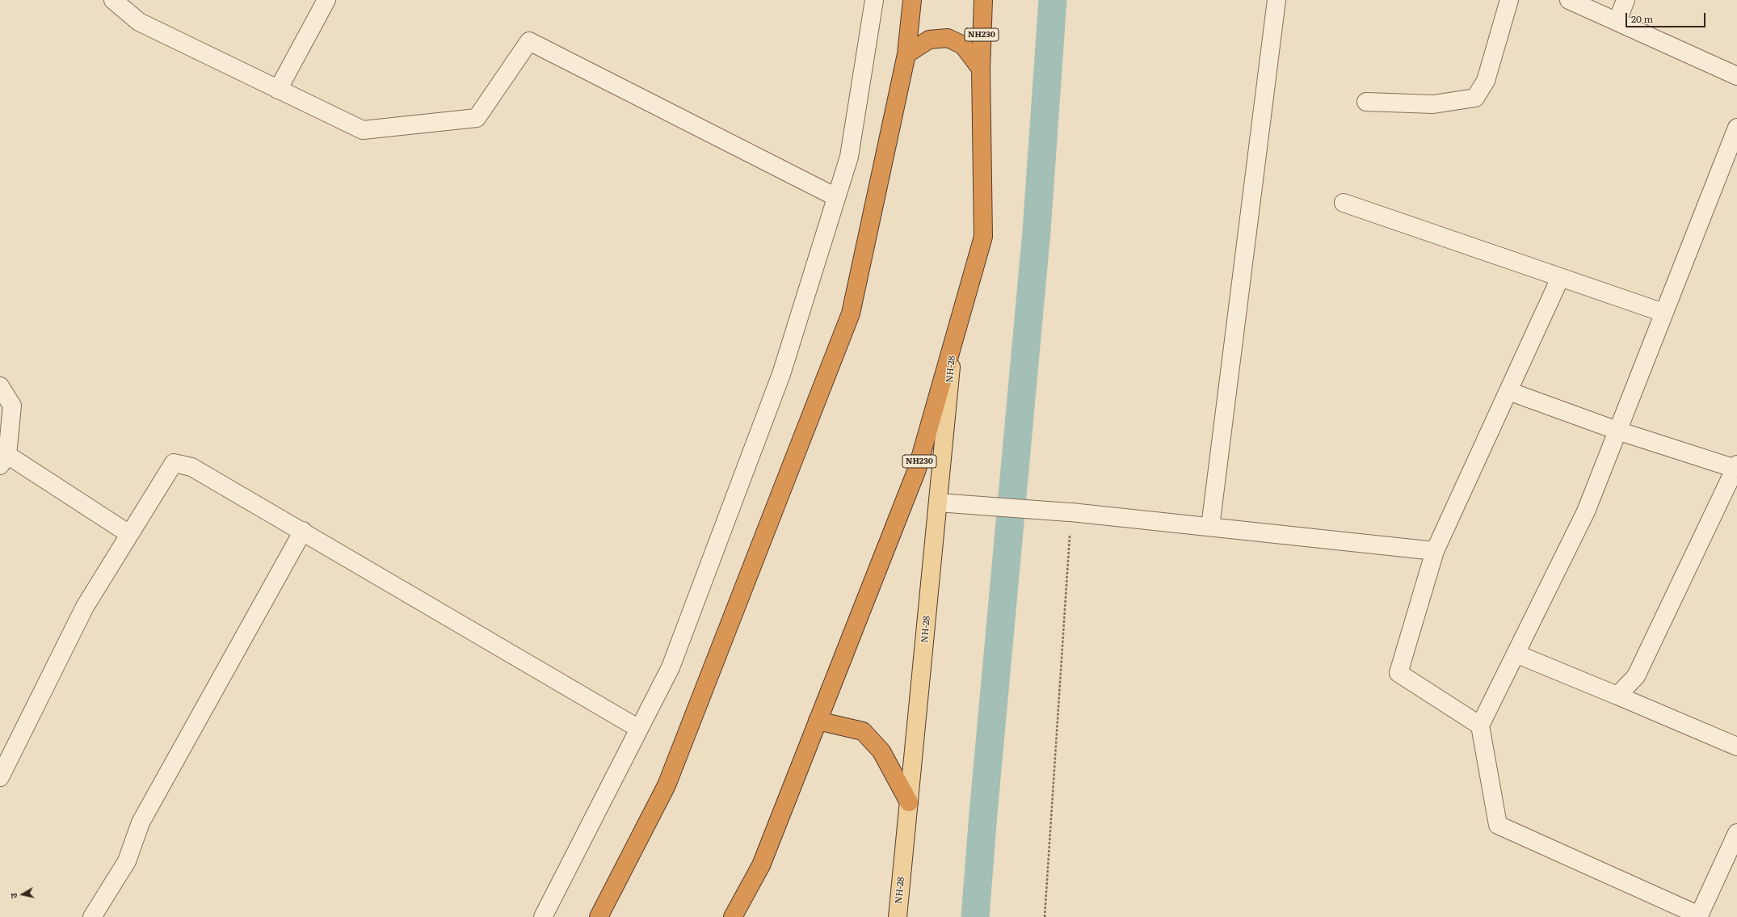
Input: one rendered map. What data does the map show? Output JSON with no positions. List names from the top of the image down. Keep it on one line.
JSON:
{"streets":{"highway":["NH230"],"main road":["NH-28"]},"crossings":[["NH230","NH-28"]],"scale_bar":"20 m","north":"left"}
